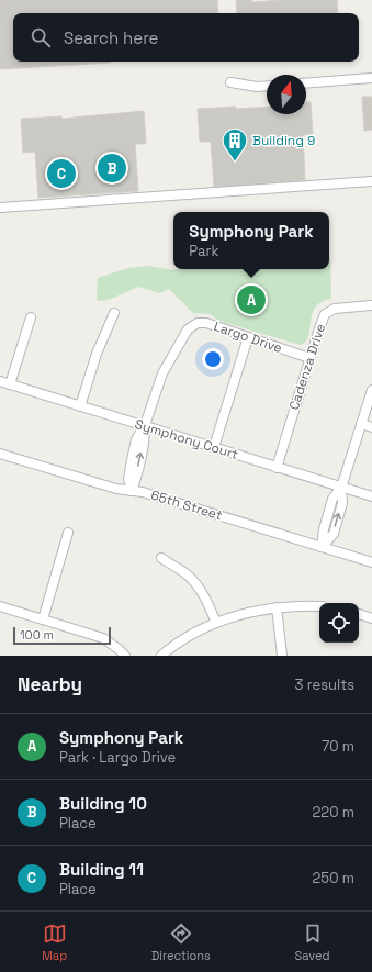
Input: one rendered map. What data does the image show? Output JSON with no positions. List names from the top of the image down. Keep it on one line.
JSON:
{"streets":{"street":["Largo Drive","Cadenza Drive","Symphony Court","65th Street"]},"crossings":[["Largo Drive","Cadenza Drive"],["Largo Drive","Symphony Court"],["Largo Drive","65th Street"],["Cadenza Drive","Symphony Court"]],"places":{"building":["Building 9"]},"scale_bar":"100 m","north":"top","page":{"search":"Search here","pins":["B","C","A"],"popup":["Symphony Park","Park"],"scale":"100 m","heading":["Nearby","3 results"],"list":[{"mark":"A","name":"Symphony Park","note":"Park · Largo Drive","value":"70 m"},{"mark":"B","name":"Building 10","note":"Place","value":"220 m"},{"mark":"C","name":"Building 11","note":"Place","value":"250 m"}],"nav":["Map","Directions","Saved"]}}
